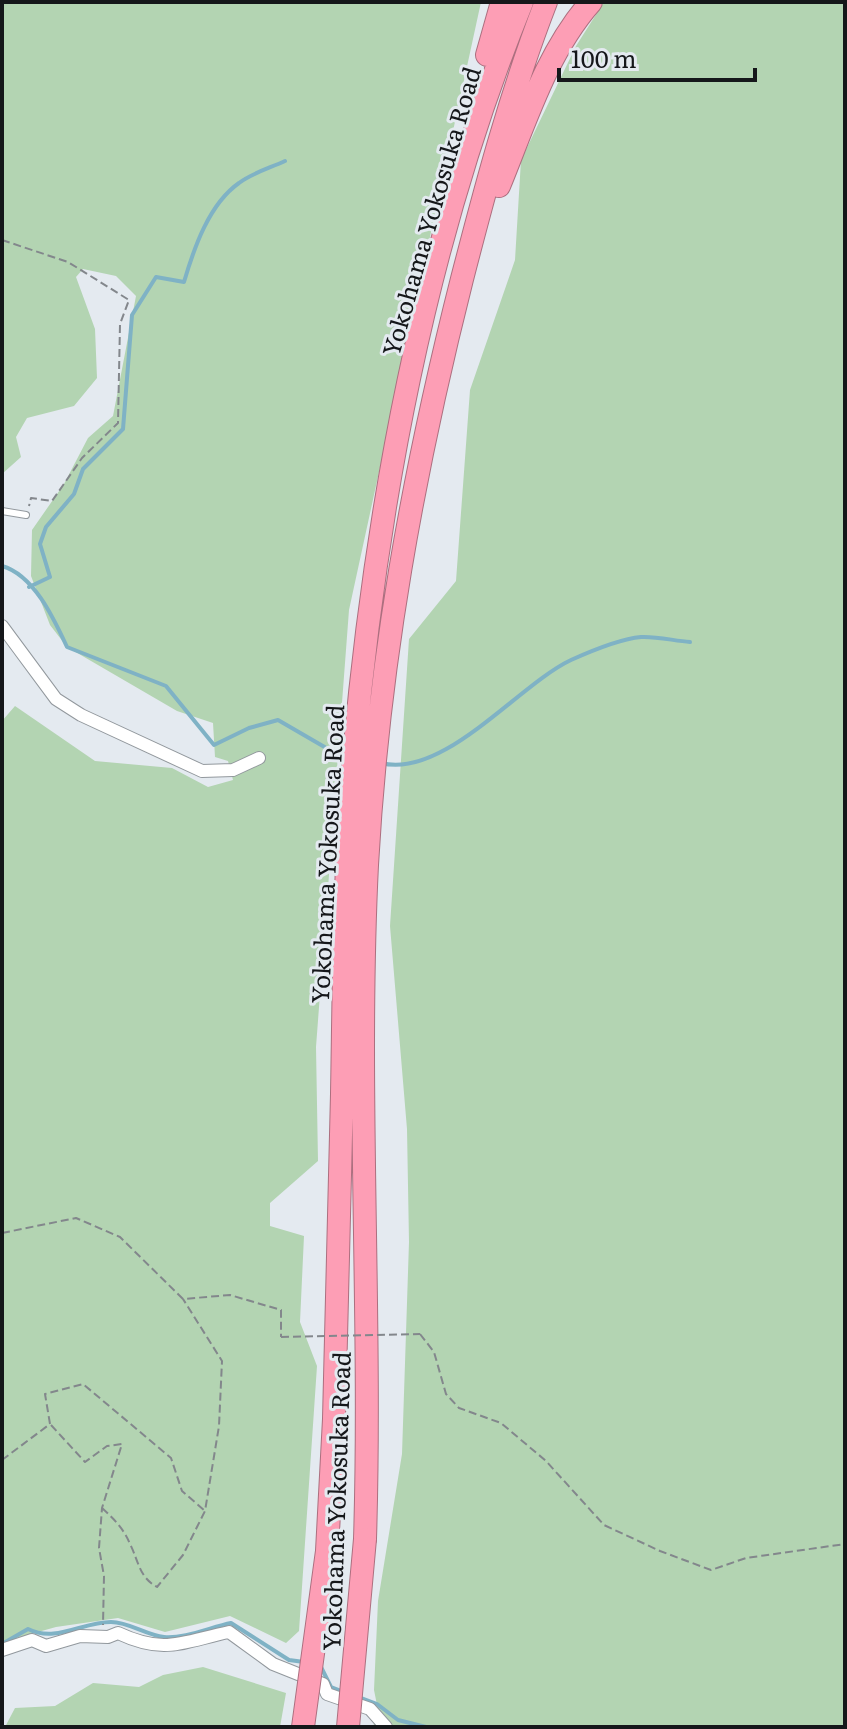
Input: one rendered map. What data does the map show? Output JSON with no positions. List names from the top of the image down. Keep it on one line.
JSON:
{"streets":{"highway":["Yokohama Yokosuka Road"]},"scale_bar":"100 m"}
